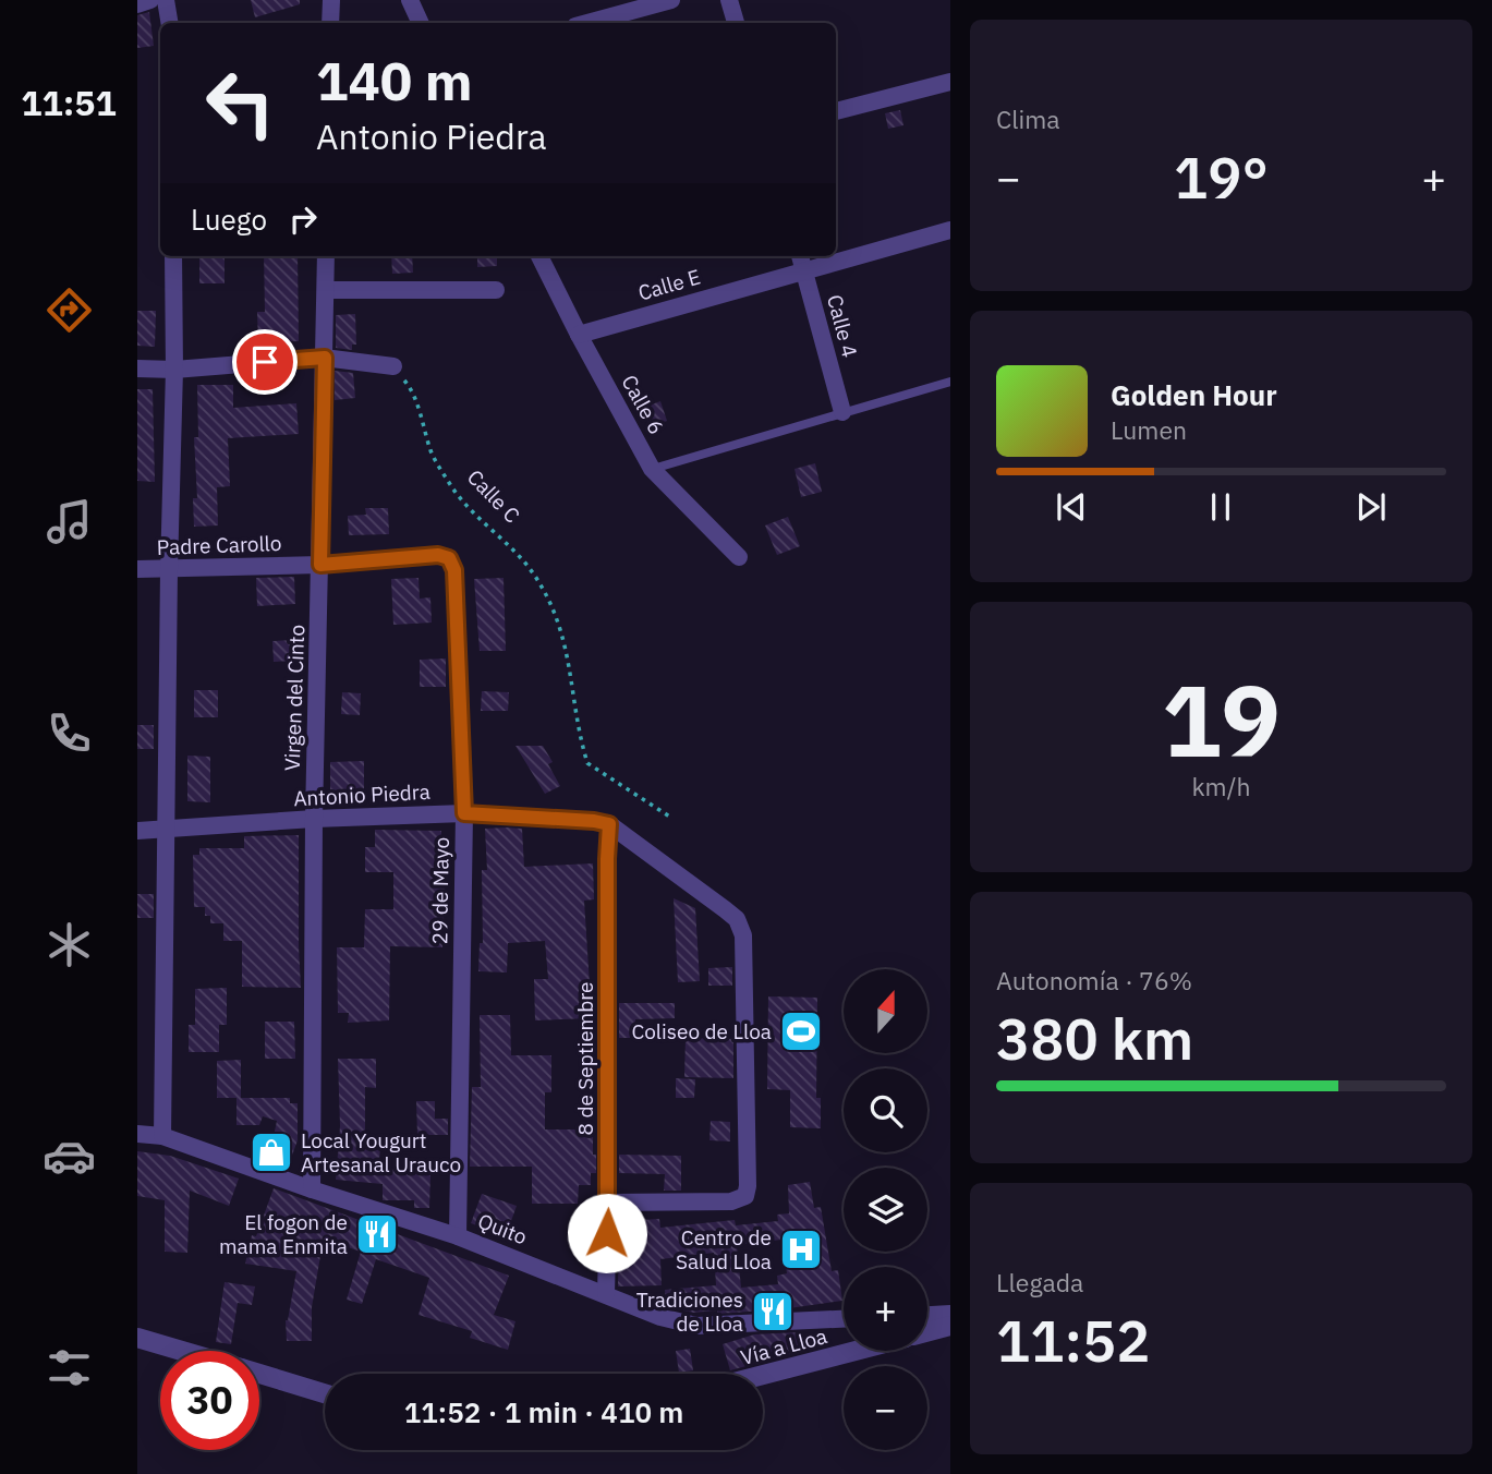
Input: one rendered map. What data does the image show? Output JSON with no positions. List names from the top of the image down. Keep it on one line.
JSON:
{"streets":{"street":["Calle E","Calle 4","Calle 6","Padre Carollo","Virgen del Cinto","Antonio Piedra","29 de Mayo","8 de Septiembre","Quito","Vía a Lloa"],"path":["Calle C"]},"crossings":[["Calle E","Calle 4"],["Calle E","Calle 6"],["Padre Carollo","Virgen del Cinto"],["Padre Carollo","29 de Mayo"],["Virgen del Cinto","Antonio Piedra"],["Virgen del Cinto","Quito"],["Antonio Piedra","29 de Mayo"],["Antonio Piedra","8 de Septiembre"],["29 de Mayo","Quito"],["8 de Septiembre","Quito"]],"places":{"sports":["Coliseo de Lloa"],"shop":["Local Yougurt Artesanal Urauco"],"restaurant":["El fogon de mama Enmita","Tradiciones de Lloa"],"hospital":["Centro de Salud Lloa"]},"north":"top","page":{"tabs":"11:51","tile":["Clima",["19","km/h"],["Autonomía · 76%","380 km"],["Llegada","11:52"]],"turn":["140 m","Antonio Piedra"],"heat":["−","19°","+"],"then":"Luego","song":["Golden Hour","Lumen"],"map_buttons":["+","−"],"limit":"30","trip":"11:52 · 1 min · 410 m"}}
